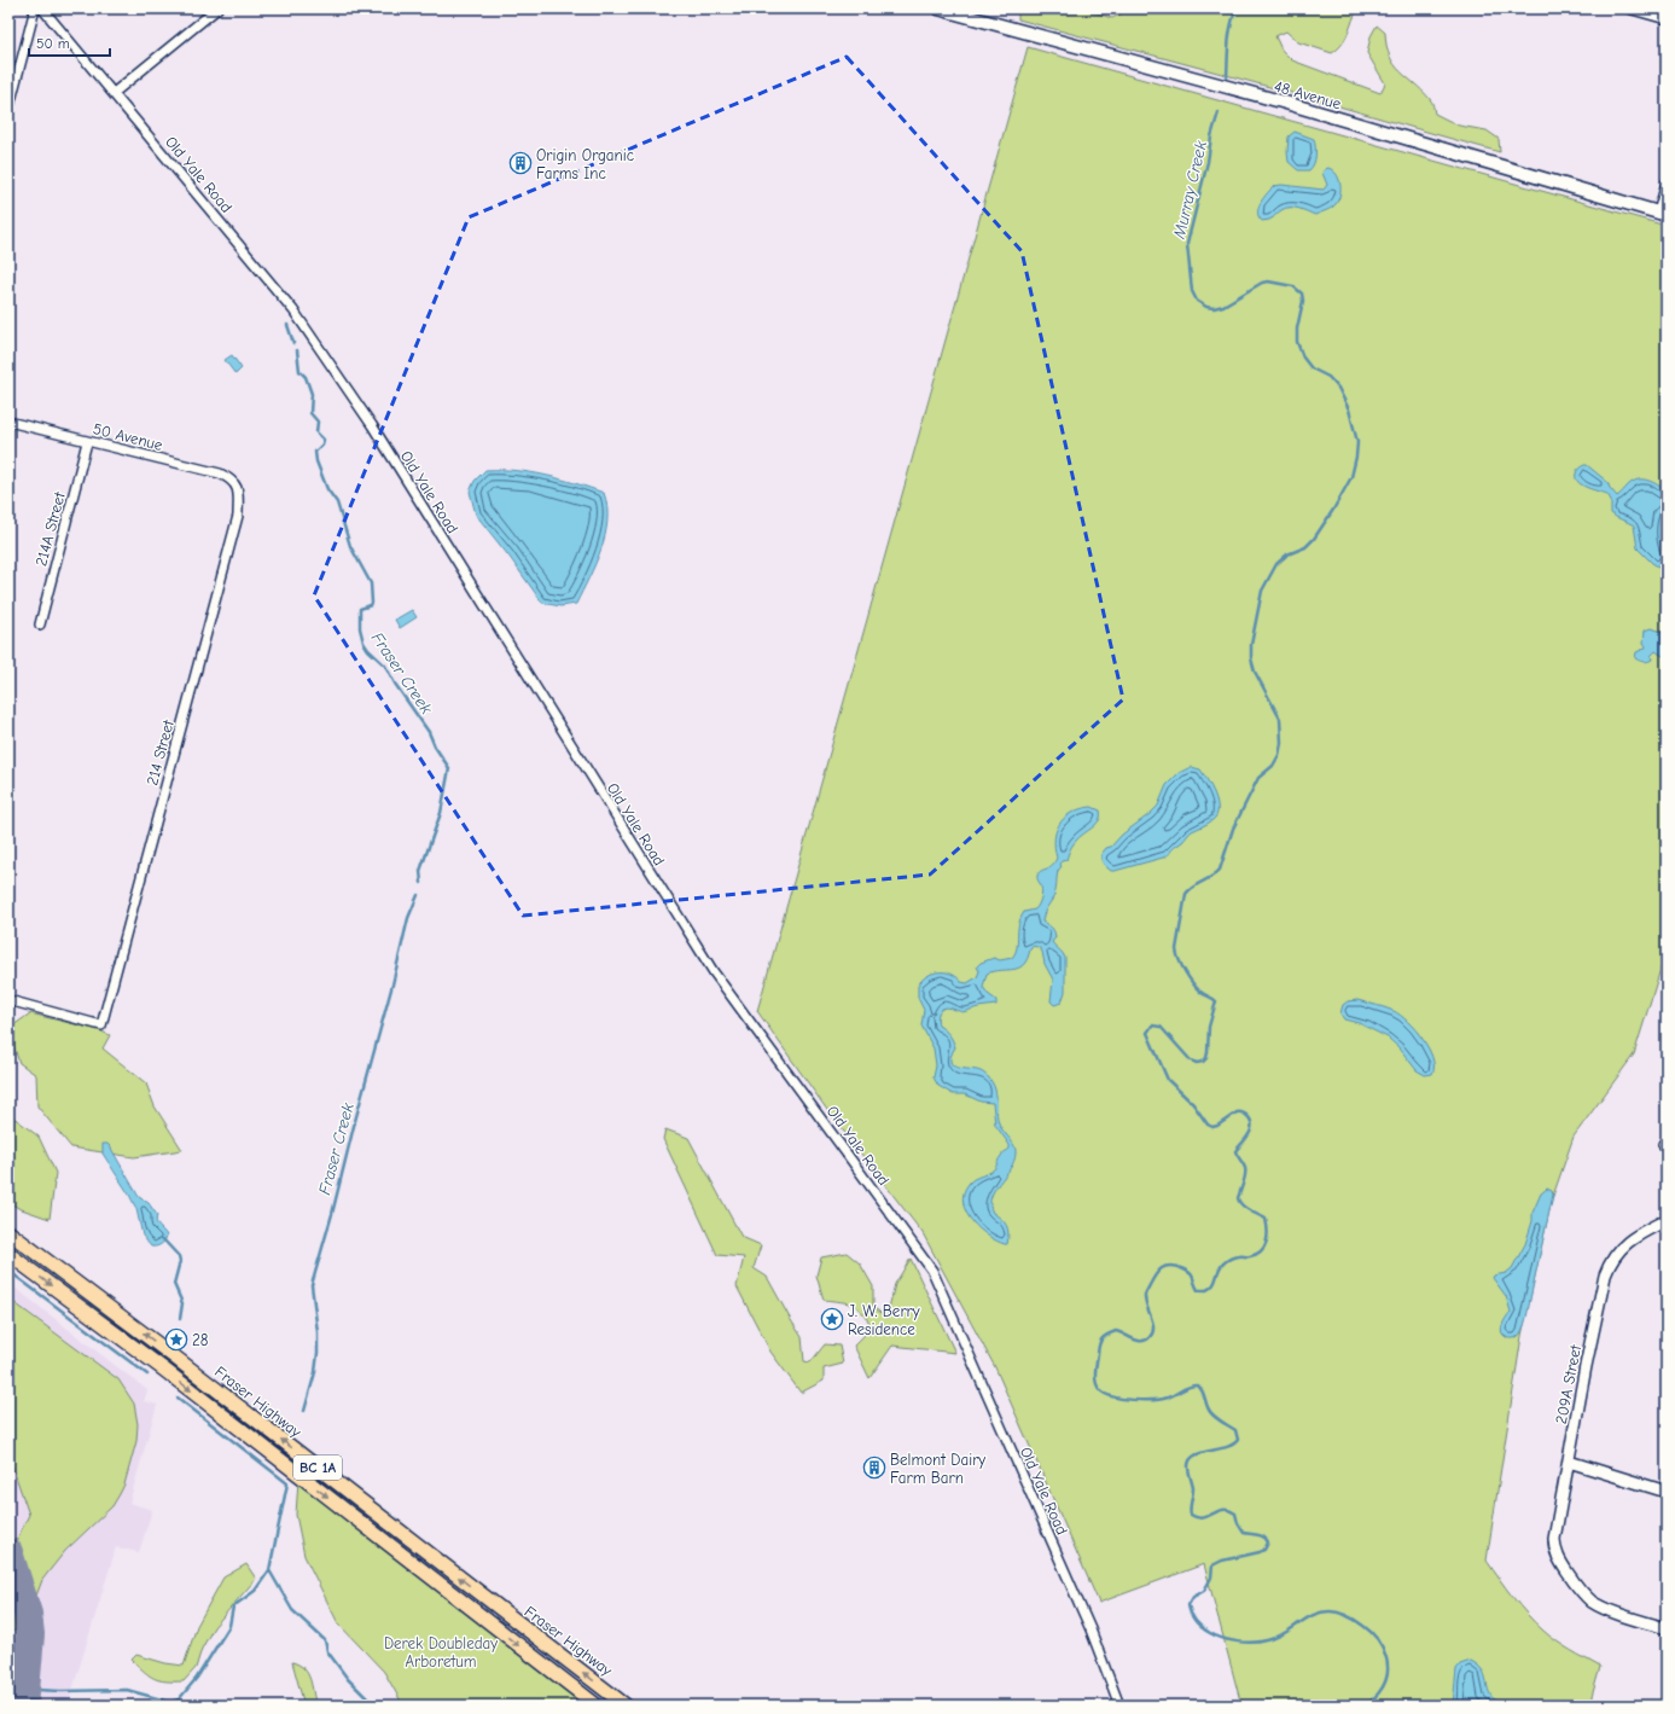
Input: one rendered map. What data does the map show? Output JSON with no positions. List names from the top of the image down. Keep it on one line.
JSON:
{"streets":{"main road":["48 Avenue","Fraser Highway","BC 1A"],"street":["Old Yale Road","50 Avenue","214A Street","214 Street","209A Street"]},"crossings":[["50 Avenue","214A Street"],["50 Avenue","214 Street"]],"water":["Murray Creek","Fraser Creek"],"parks":["Derek Doubleday Arboretum"],"places":{"building":["Origin Organic Farms Inc","Belmont Dairy Farm Barn"],"place":["J. W. Berry Residence","28"]},"scale_bar":"50 m"}
